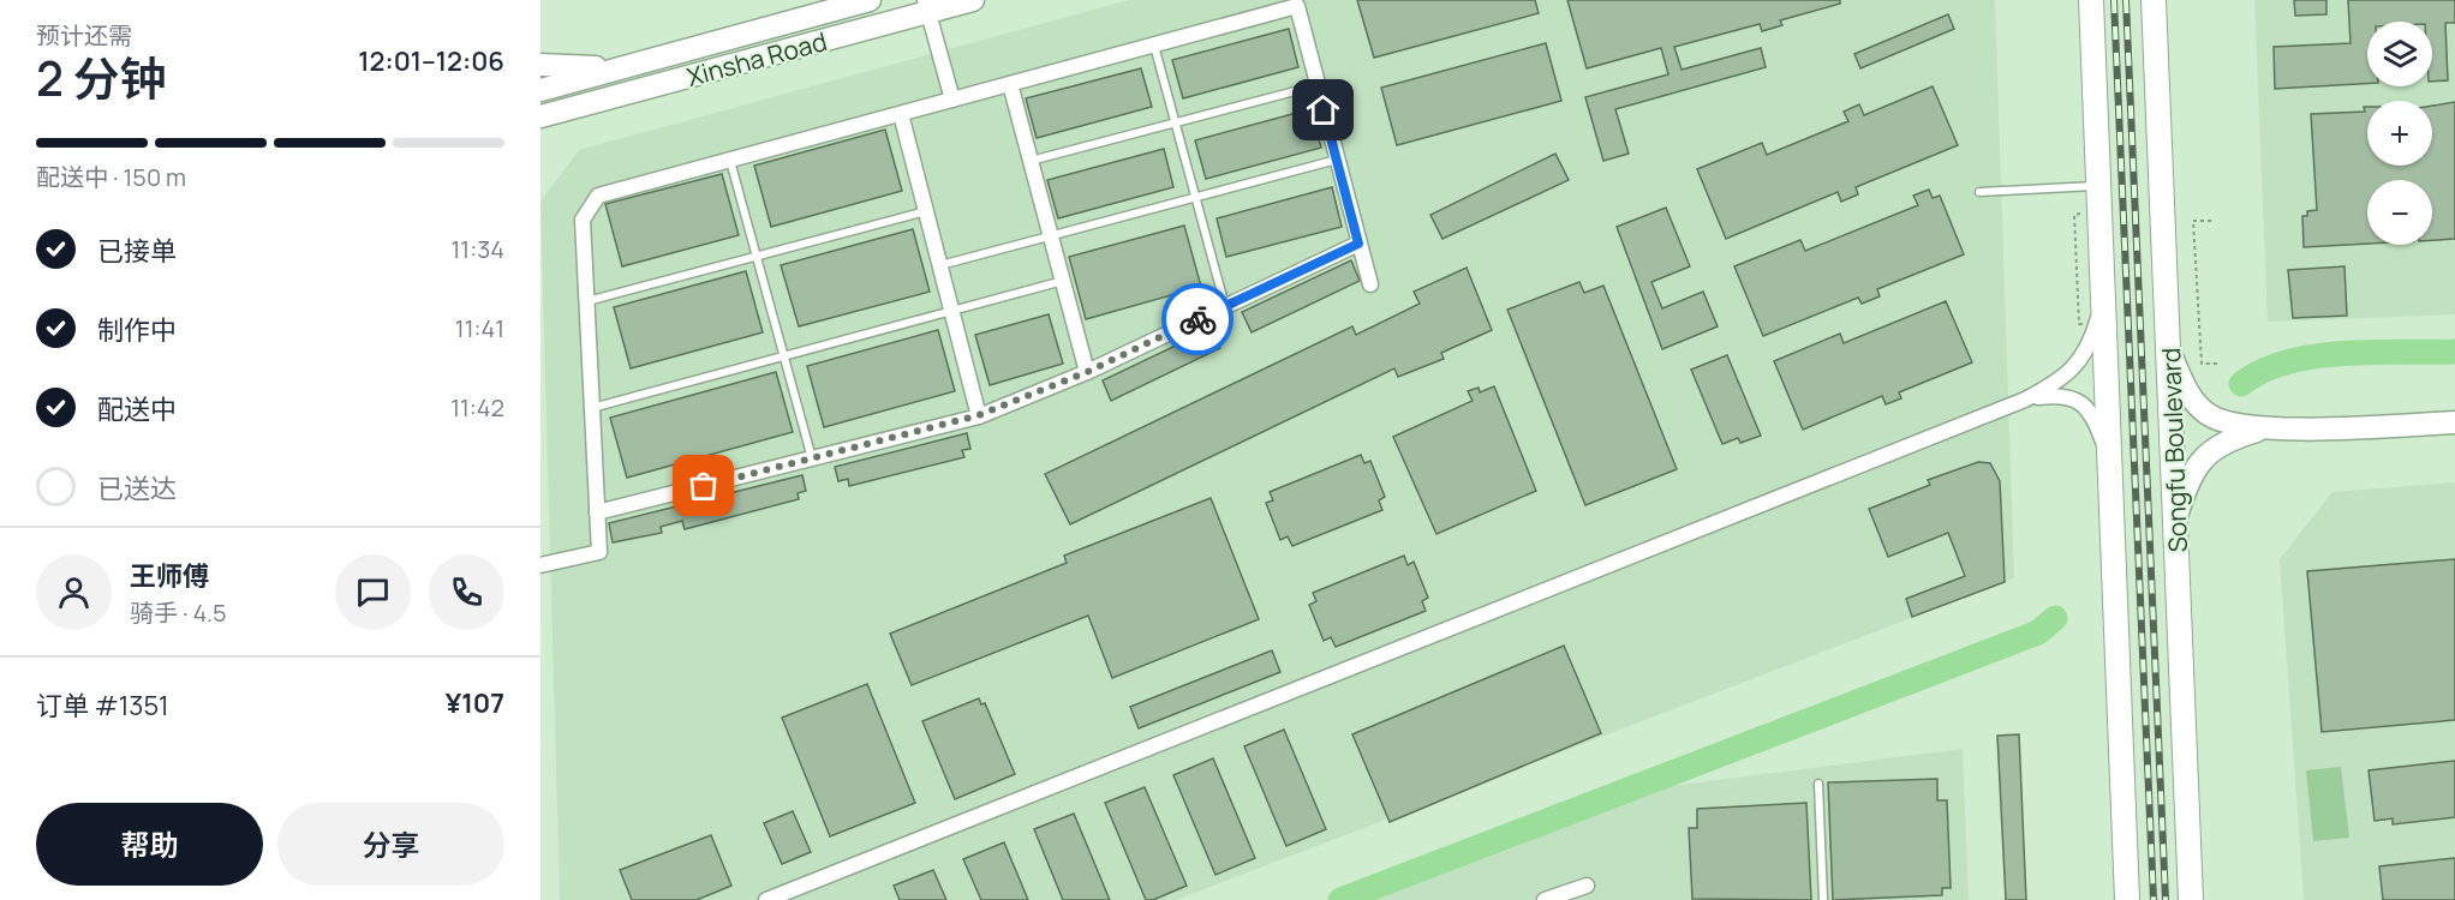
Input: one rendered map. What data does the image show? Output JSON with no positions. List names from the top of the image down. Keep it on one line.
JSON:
{"streets":{"main road":["Xinsha Road","Songfu Boulevard"]},"page":{"heading":["2 分钟","预计还需","12:01–12:06"],"panel":["王师傅","骑手 · 4.5","订单 #1351","¥107"],"map_buttons":["+","−"],"bar":"配送中 · 150 m","list":[["已接单","11:34"],["制作中","11:41"],["配送中","11:42"],"已送达"],"buttons":["帮助","分享"]}}
